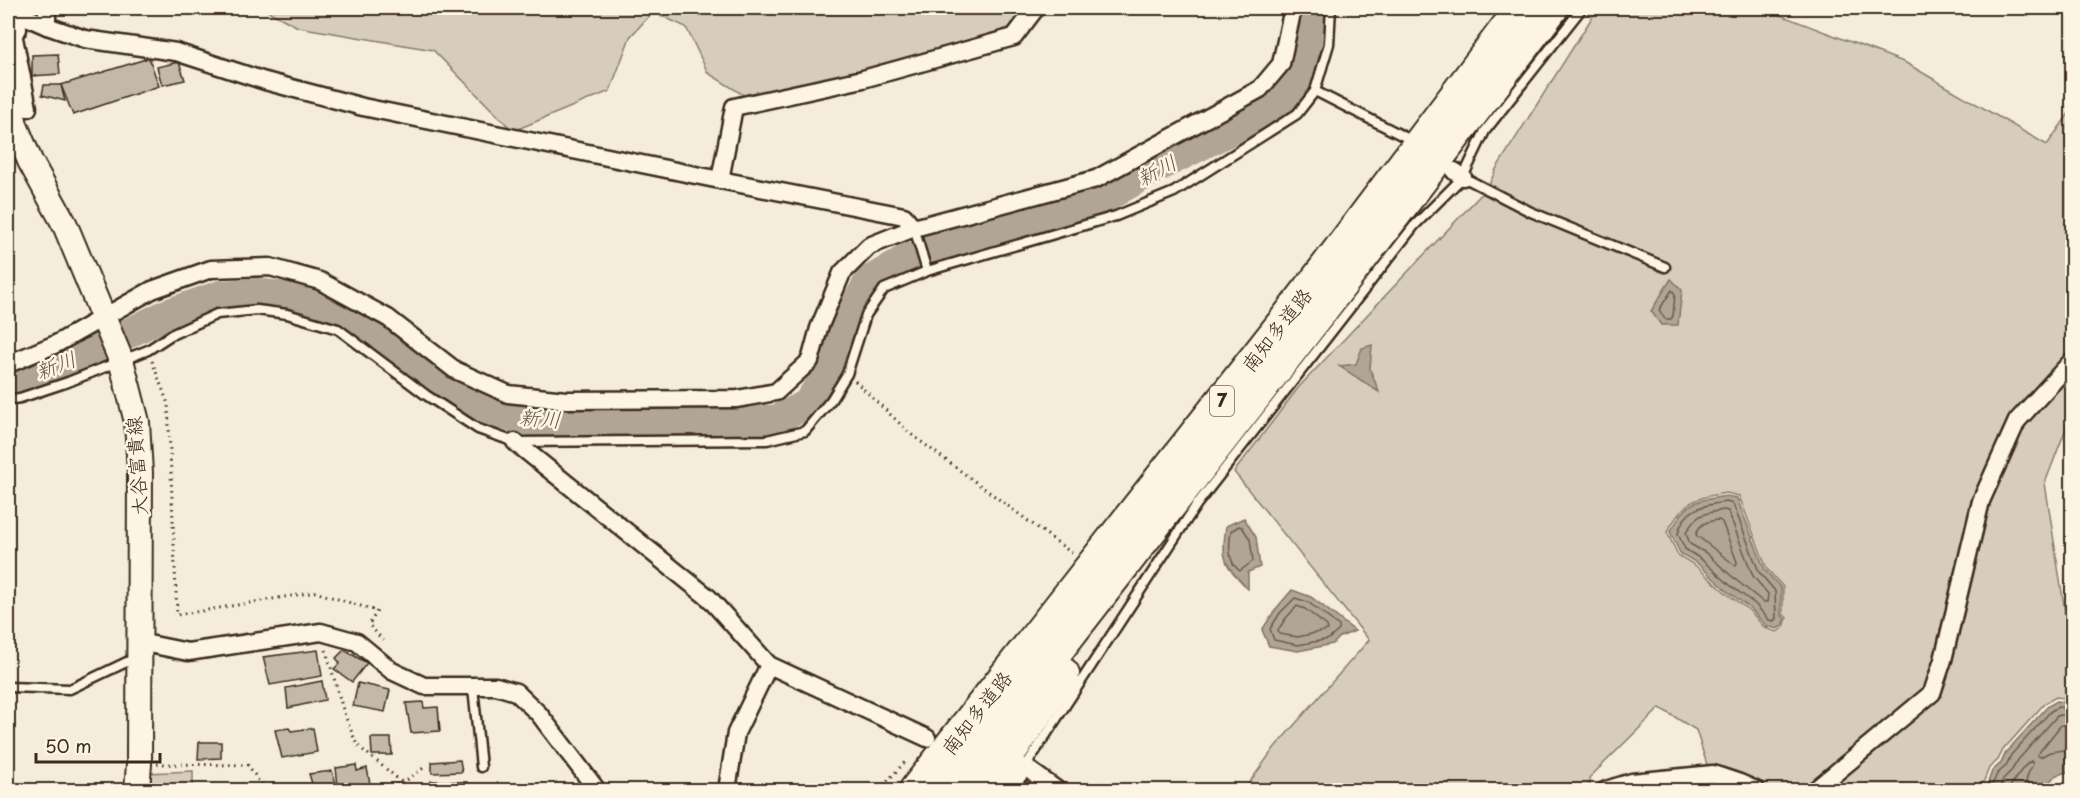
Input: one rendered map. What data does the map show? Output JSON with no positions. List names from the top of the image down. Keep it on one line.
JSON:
{"streets":{"highway":["南知多道路","7"],"main road":["大谷富貴線"]},"water":["新川"],"scale_bar":"50 m"}
